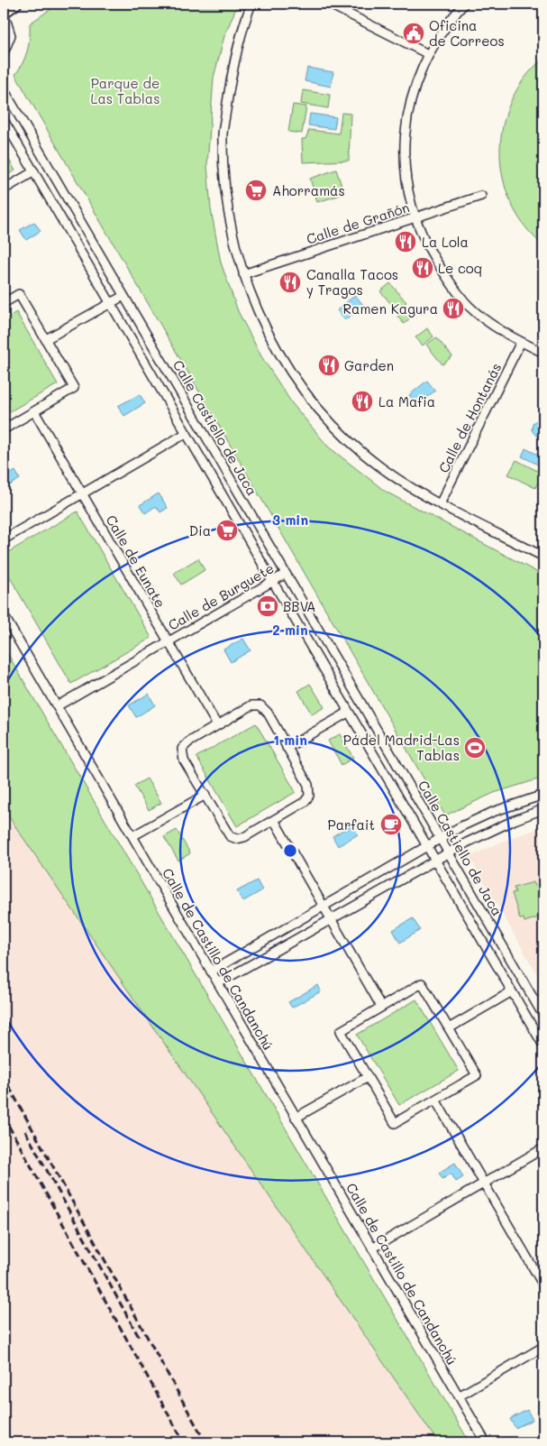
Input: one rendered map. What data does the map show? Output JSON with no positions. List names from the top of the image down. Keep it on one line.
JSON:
{"streets":{"street":["Calle de Grañón","Calle de Hontanás","Calle Castiello de Jaca","Calle de Eunate","Calle de Burguete","Calle de Castillo de Candanchú"]},"crossings":[["Calle Castiello de Jaca","Calle de Burguete"],["Calle de Eunate","Calle de Burguete"],["Calle de Burguete","Calle de Castillo de Candanchú"]],"parks":["Parque de Las Tablas"],"places":{"public building":["Oficina de Correos"],"supermarket":["Ahorramás","Dia"],"restaurant":["La Lola","Le coq","Canalla Tacos y Tragos","Ramen Kagura","Garden","La Mafia"],"bank":["BBVA"],"sports":["Pádel Madrid-Las Tablas"],"cafe":["Parfait"]},"rings":["3 min","2 min","1 min"]}
